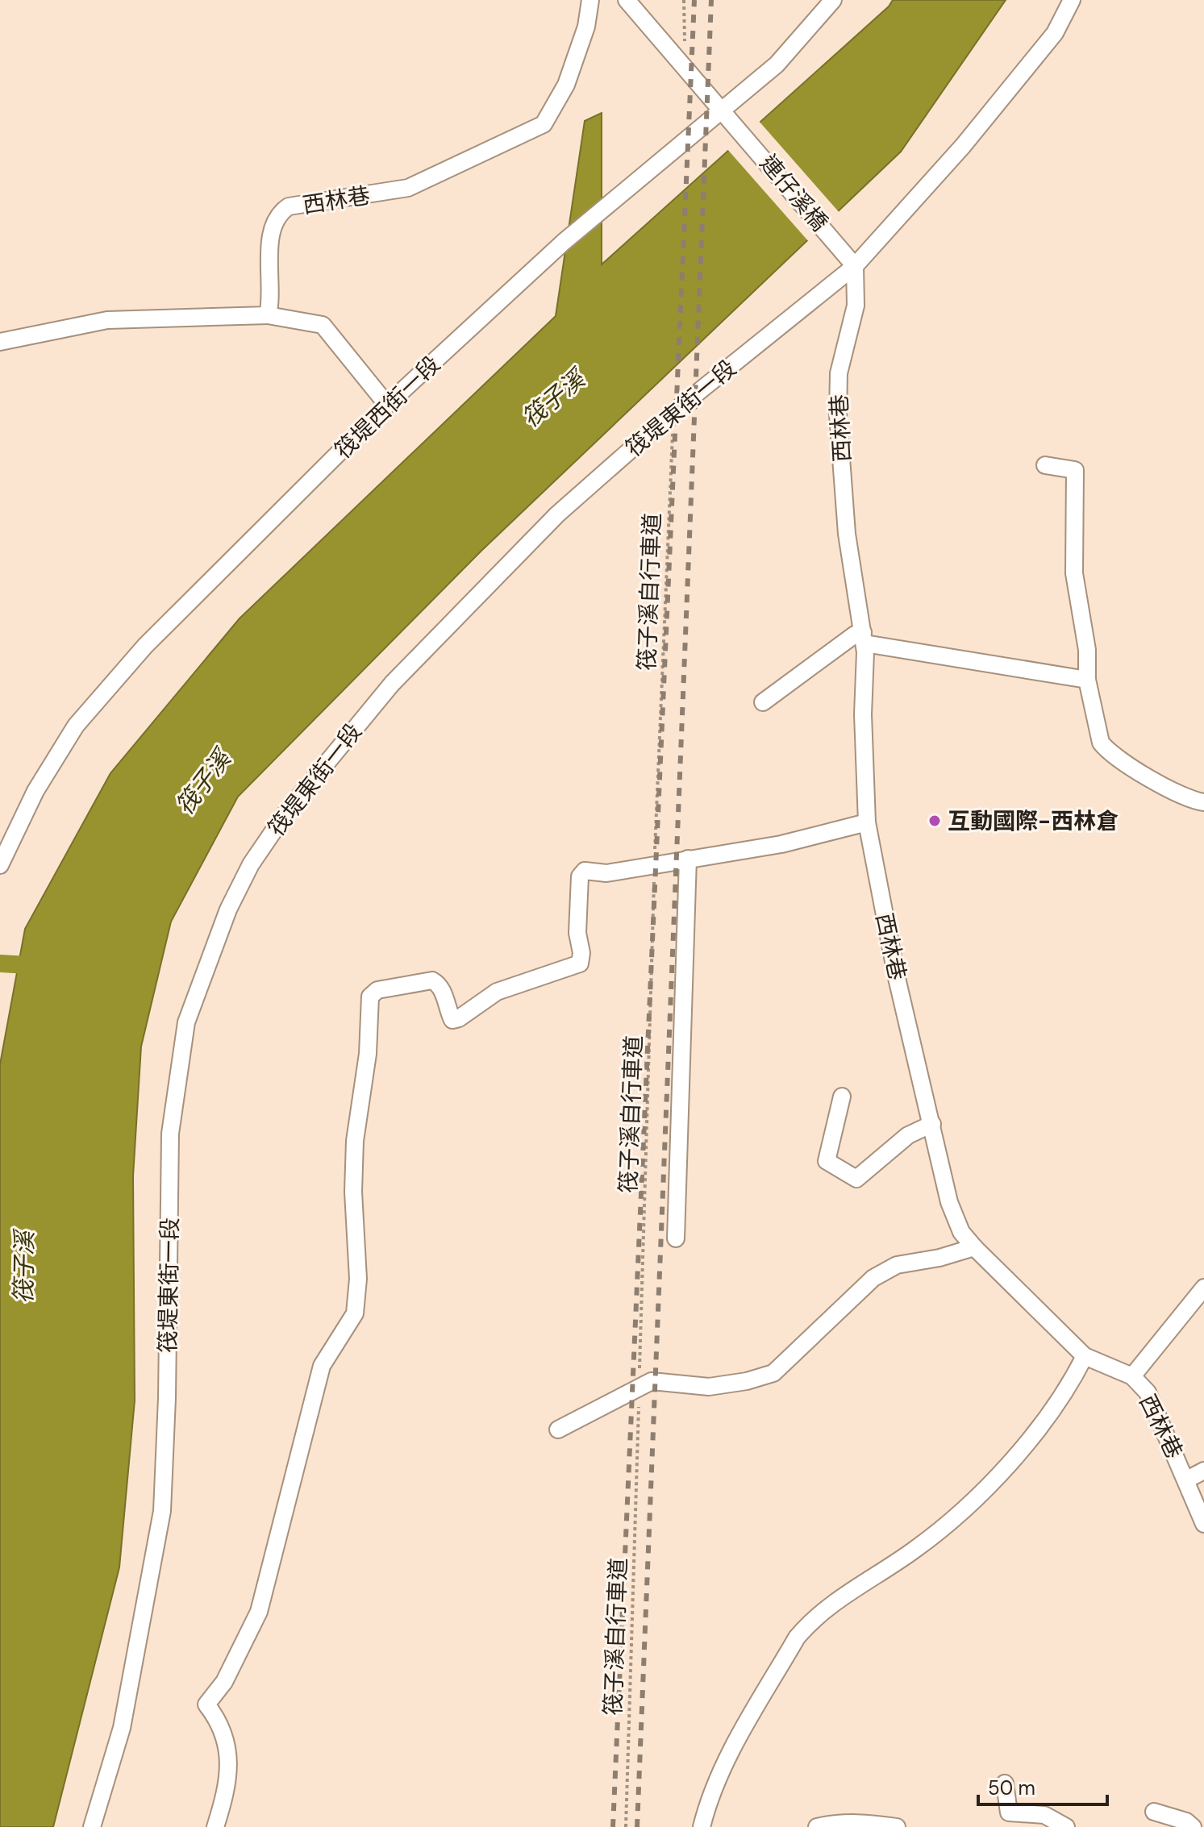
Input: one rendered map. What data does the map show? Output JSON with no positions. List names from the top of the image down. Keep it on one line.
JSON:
{"streets":{"street":["連仔溪橋","西林巷","筏堤西街一段","筏堤東街一段"],"path":["筏子溪自行車道"]},"crossings":[["連仔溪橋","西林巷"],["連仔溪橋","筏堤西街一段"],["連仔溪橋","筏堤東街一段"],["西林巷","筏堤東街一段"],["筏堤東街一段","筏子溪自行車道"]],"water":["筏子溪"],"places":["互動國際-西林倉"],"scale_bar":"50 m"}
